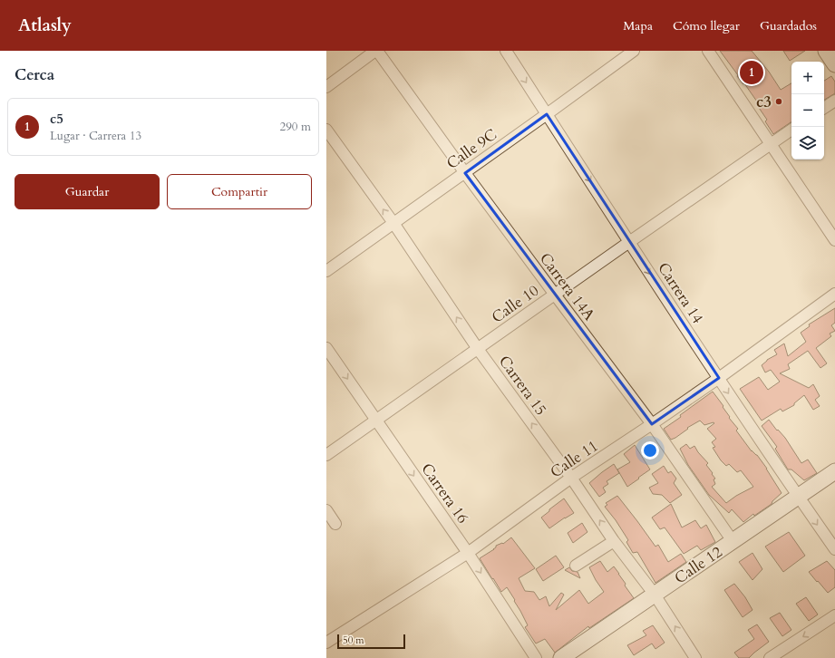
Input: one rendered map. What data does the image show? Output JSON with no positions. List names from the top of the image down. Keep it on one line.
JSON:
{"streets":{"street":["Calle 9C","Carrera 14A","Carrera 14","Calle 10","Carrera 15","Calle 11","Carrera 16","Calle 12"]},"crossings":[["Calle 9C","Carrera 14A"],["Calle 9C","Carrera 14"],["Calle 9C","Carrera 15"],["Carrera 14A","Calle 10"],["Carrera 14A","Calle 11"],["Carrera 14A","Calle 12"],["Carrera 14","Calle 10"],["Carrera 14","Calle 11"],["Carrera 14","Calle 12"],["Calle 10","Carrera 15"],["Calle 10","Carrera 16"],["Carrera 15","Calle 11"],["Carrera 15","Calle 12"],["Calle 11","Carrera 16"]],"one_way":["Carrera 14","Carrera 15","Carrera 16"],"places":["c3"],"scale_bar":"50 m","page":{"header":"Atlasly","nav":["Mapa","Cómo llegar","Guardados"],"heading":"Cerca","pins":"1","map_buttons":["+","−"],"list":[{"mark":"1","name":"c5","note":"Lugar · Carrera 13","value":"290 m"}],"buttons":["Guardar","Compartir"],"scale":"50 m"}}
